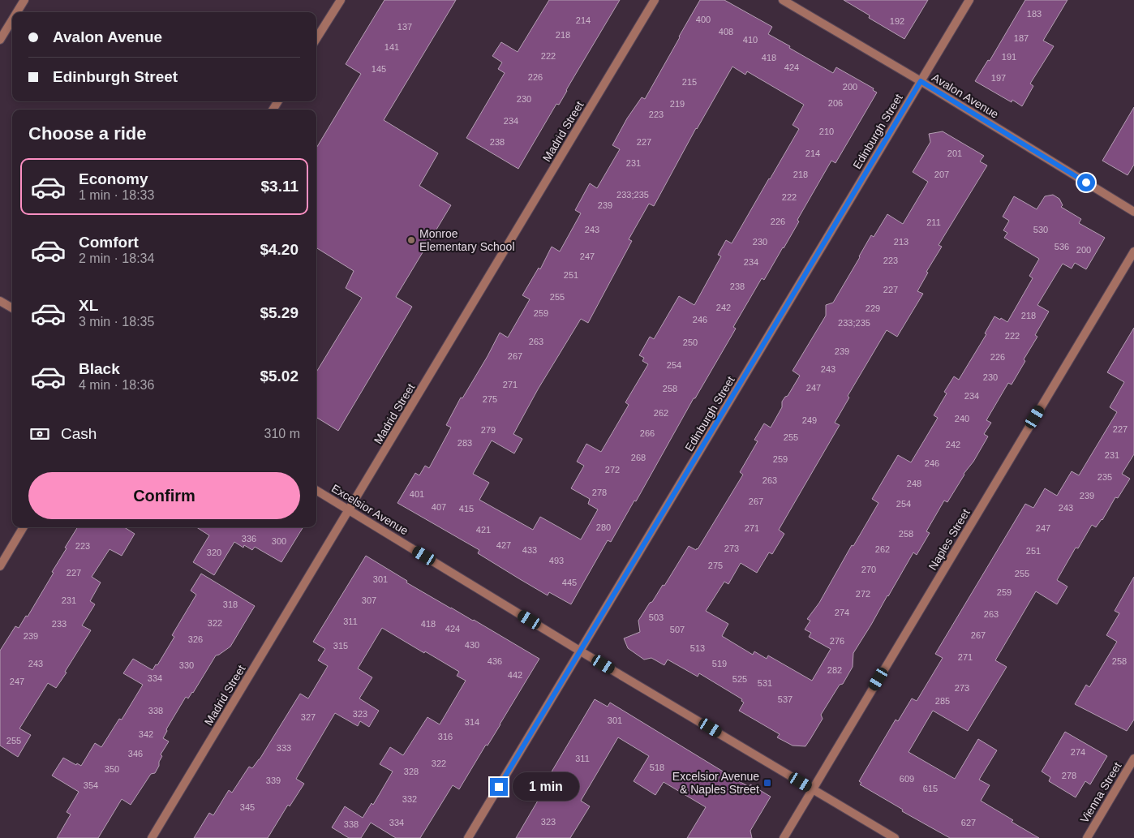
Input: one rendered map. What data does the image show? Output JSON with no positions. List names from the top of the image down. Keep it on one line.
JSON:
{"streets":{"street":["Avalon Avenue","Madrid Street","Edinburgh Street","Excelsior Avenue","Naples Street","Vienna Street"]},"crossings":[["Avalon Avenue","Edinburgh Street"],["Madrid Street","Excelsior Avenue"],["Edinburgh Street","Excelsior Avenue"],["Excelsior Avenue","Naples Street"]],"places":{"other":["Monroe Elementary School"],"transit":["Excelsior Avenue & Naples Street"]},"house_numbers":["183","400","214","192","137","408","218","187","410","141","222","191","418","424","145","226","197","215","200","230","206","219","223","234","210","238","227","214","201","231","218","207","233;235","222","239","226","211","243","530","230","213","536","200","247","223","234","251","238","227","255","242","229","259","218","246","233;235","222","263","250","239","267","226","254","243","230","271","247","258","234","275","262","240","249","227","279","266","255","283","242","231","268","259","246","272","235","263","248","278","401","239","267","254","407","243","415","280","271","247","421","258","336","300","427","223","273","262","433","251","320","493","275","270","227","255","301","445","259","272","231","307","318","274","263","503","311","322","233","418","424","507","267","239","326","276","430","315","513","271","436","258","243","519","330","282","442","334","525","247","531","273","537","285","338","323","327","301","314","342","316","255","333","274","346","311","322","518","350","328","278","609","339","354","615","332","345","323","334","627","338"],"page":{"banner":["Avalon Avenue","Edinburgh Street"],"heading":"Choose a ride","list":[{"name":"Economy","note":"1 min · 18:33","value":"$3.11"},{"name":"Comfort","note":"2 min · 18:34","value":"$4.20"},{"name":"XL","note":"3 min · 18:35","value":"$5.29"},{"name":"Black","note":"4 min · 18:36","value":"$5.02"}],"pay":["Cash","310 m"],"buttons":"Confirm","bubble":"1 min"}}
